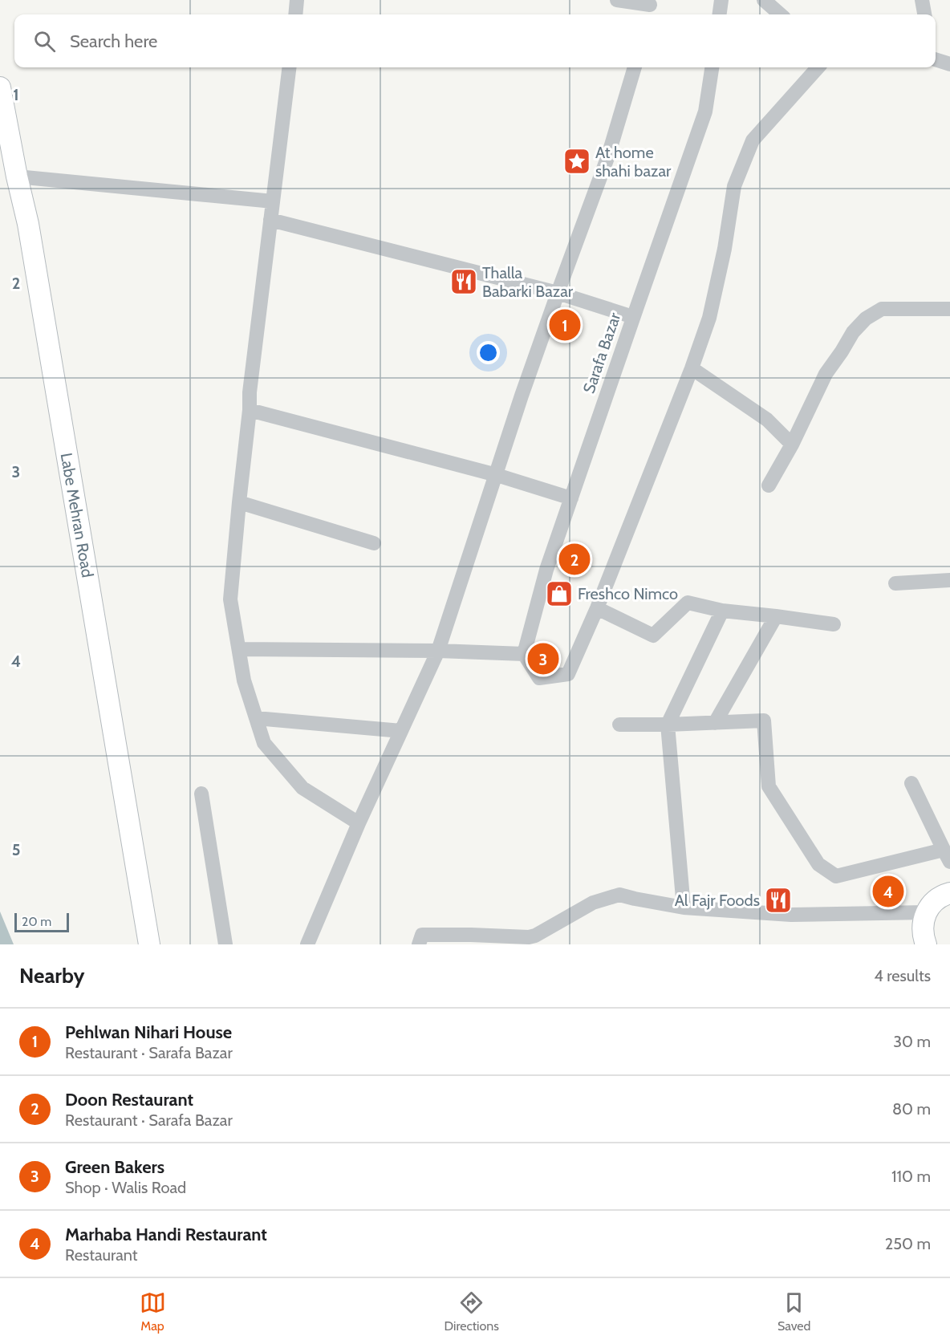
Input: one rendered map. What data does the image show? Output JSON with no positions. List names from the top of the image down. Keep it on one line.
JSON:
{"streets":{"main road":["Labe Mehran Road"],"street":["Sarafa Bazar"]},"places":{"place":["At home shahi bazar"],"restaurant":["Thalla Babarki Bazar","Al Fajr Foods"],"shop":["Freshco Nimco"]},"scale_bar":"20 m","page":{"search":"Search here","pins":["1","2","3","4"],"scale":"20 m","heading":["Nearby","4 results"],"list":[{"mark":"1","name":"Pehlwan Nihari House","note":"Restaurant · Sarafa Bazar","value":"30 m"},{"mark":"2","name":"Doon Restaurant","note":"Restaurant · Sarafa Bazar","value":"80 m"},{"mark":"3","name":"Green Bakers","note":"Shop · Walis Road","value":"110 m"},{"mark":"4","name":"Marhaba Handi Restaurant","note":"Restaurant","value":"250 m"}],"nav":["Map","Directions","Saved"]},"grid":{"rows":["1","2","3","4","5"]}}
